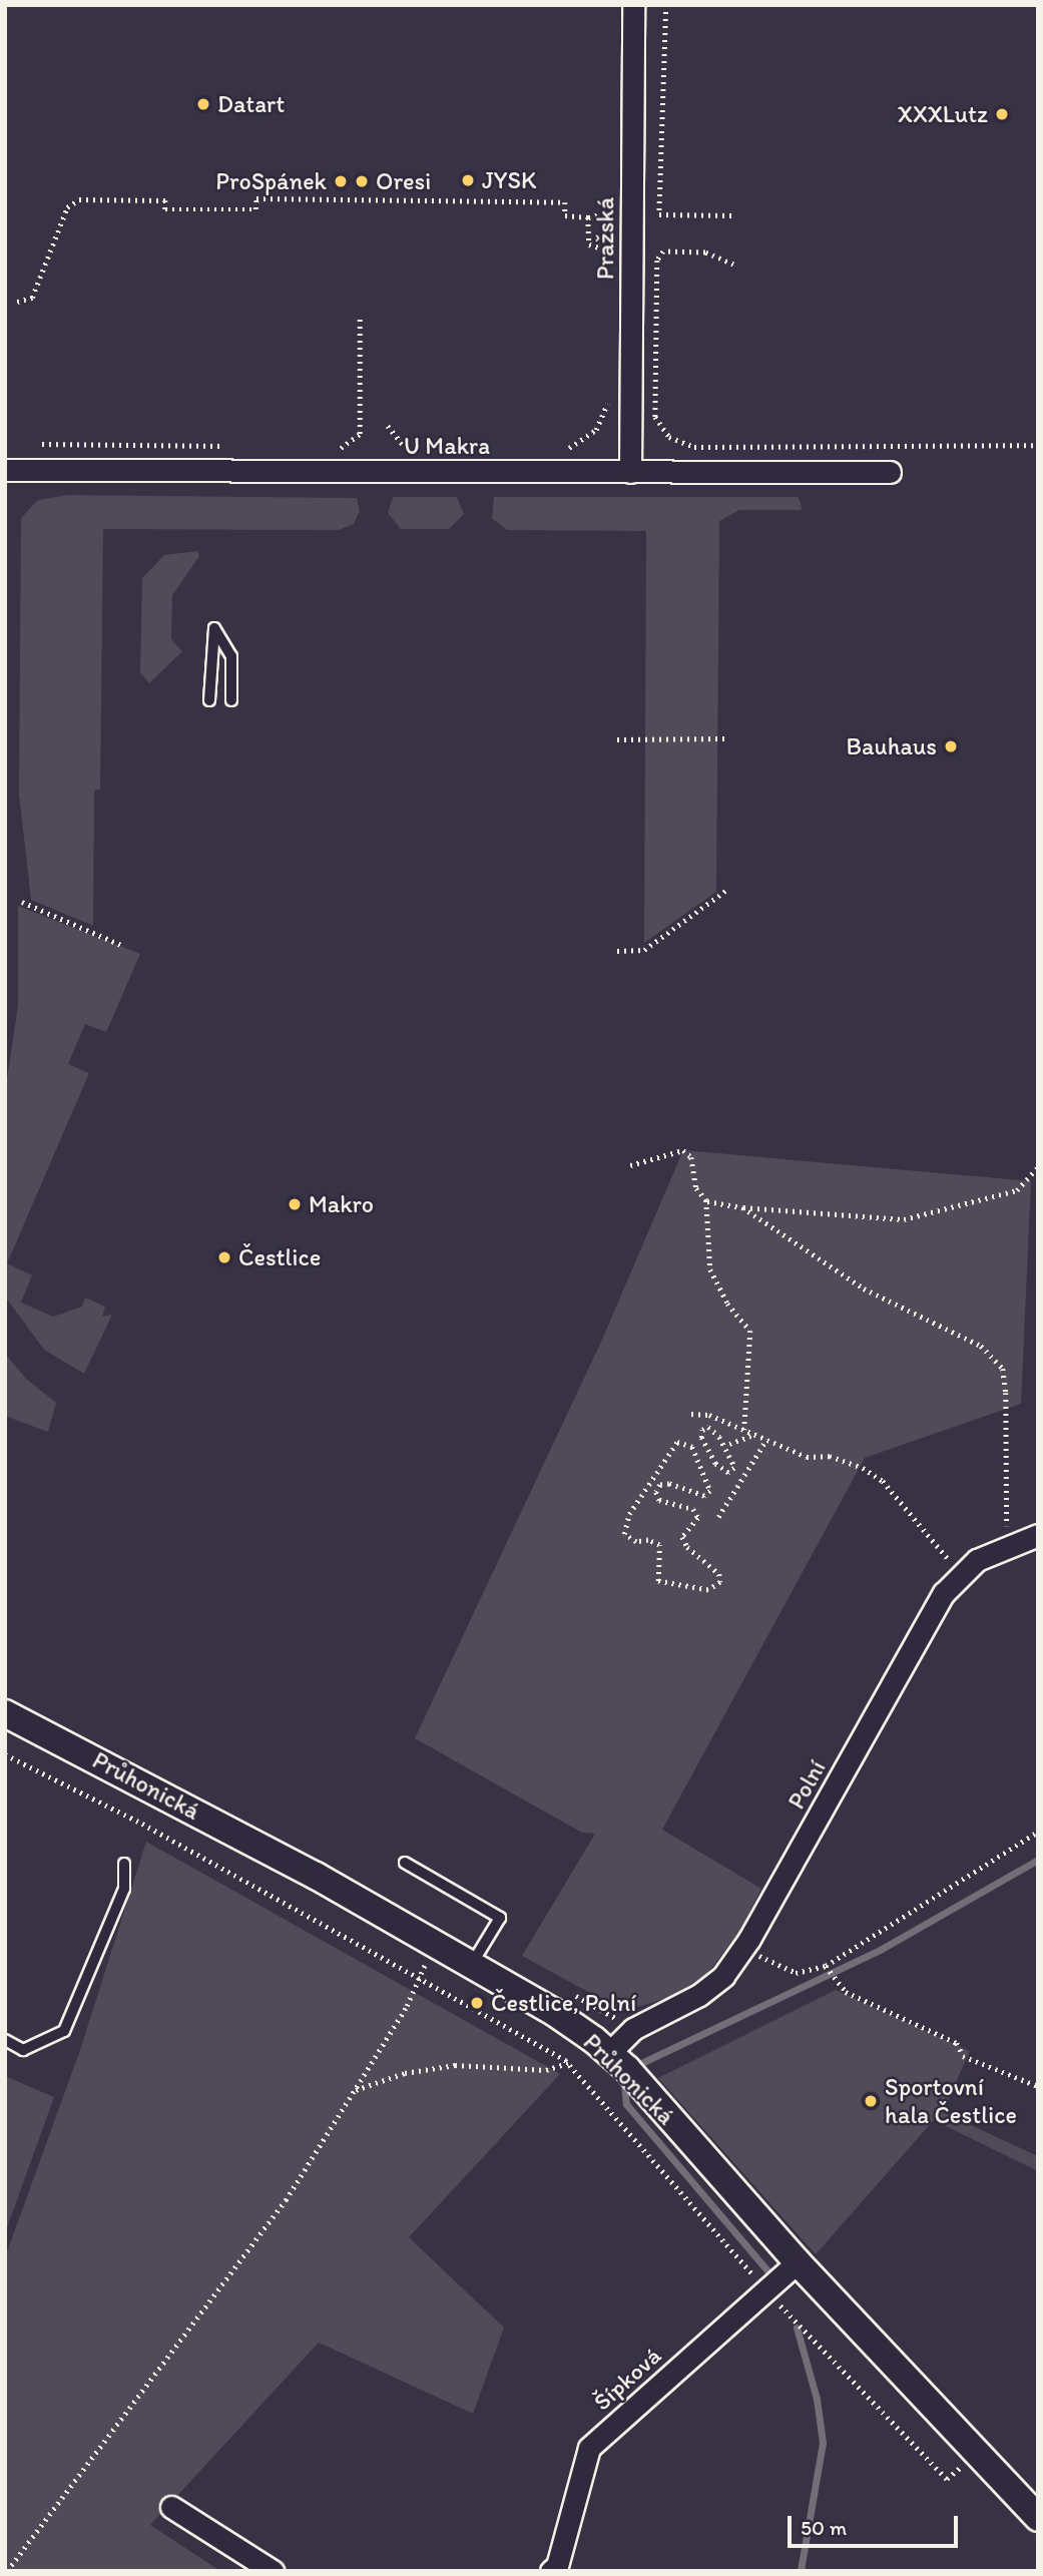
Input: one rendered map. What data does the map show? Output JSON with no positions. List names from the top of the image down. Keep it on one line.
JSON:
{"streets":{"street":["Pražská","U Makra","Polní","Průhonická","Šípková"]},"crossings":[["Pražská","U Makra"],["Polní","Průhonická"],["Průhonická","Šípková"]],"places":["Datart","XXXLutz","JYSK","ProSpánek","Oresi","Bauhaus","Makro","Čestlice","Čestlice, Polní","Sportovní hala Čestlice"],"scale_bar":"50 m"}
